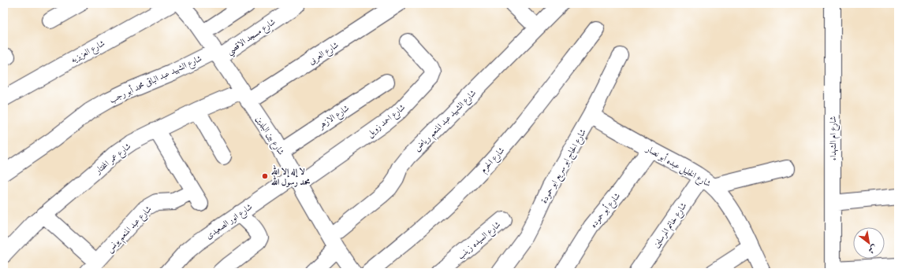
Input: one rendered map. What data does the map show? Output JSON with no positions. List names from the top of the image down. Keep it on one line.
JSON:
{"streets":{"street":["شارع مسجد الاقصي","شارع العزيزيه","شارع العربى","شارع الشهيد عبد الباقى محمد أبو رجب","شارع الازهر","شارع احمد زويل","شارع الشهيد عبد المنعم رياض","شارع بين البلدين","شارع ام الشهداء","شارع عمر المختار","شارع الحرم","شارع الحاج ابو سريع ابو حمودة","شارع الخليل عبده أبو نصار","شارع أبو حموده","شارع انور الصعيدى","شارع خاتم المرسلين","شارع عبد المنعم يونس","شارع السيده زينب"]},"crossings":[["شارع مسجد الاقصي","شارع الشهيد عبد الباقى محمد أبو رجب"],["شارع مسجد الاقصي","شارع بين البلدين"],["شارع العربى","شارع بين البلدين"],["شارع العربى","شارع عمر المختار"],["شارع الشهيد عبد الباقى محمد أبو رجب","شارع بين البلدين"],["شارع الازهر","شارع بين البلدين"],["شارع احمد زويل","شارع بين البلدين"],["شارع احمد زويل","شارع انور الصعيدى"],["شارع الشهيد عبد المنعم رياض","شارع بين البلدين"],["شارع بين البلدين","شارع عمر المختار"],["شارع بين البلدين","شارع انور الصعيدى"],["شارع عمر المختار","شارع عبد المنعم يونس"],["شارع الحاج ابو سريع ابو حمودة","شارع الخليل عبده أبو نصار"],["شارع الخليل عبده أبو نصار","شارع أبو حموده"],["شارع الخليل عبده أبو نصار","شارع خاتم المرسلين"]],"places":["لا إله إلا الله محمد رسول الله"],"north":"bottom right"}
